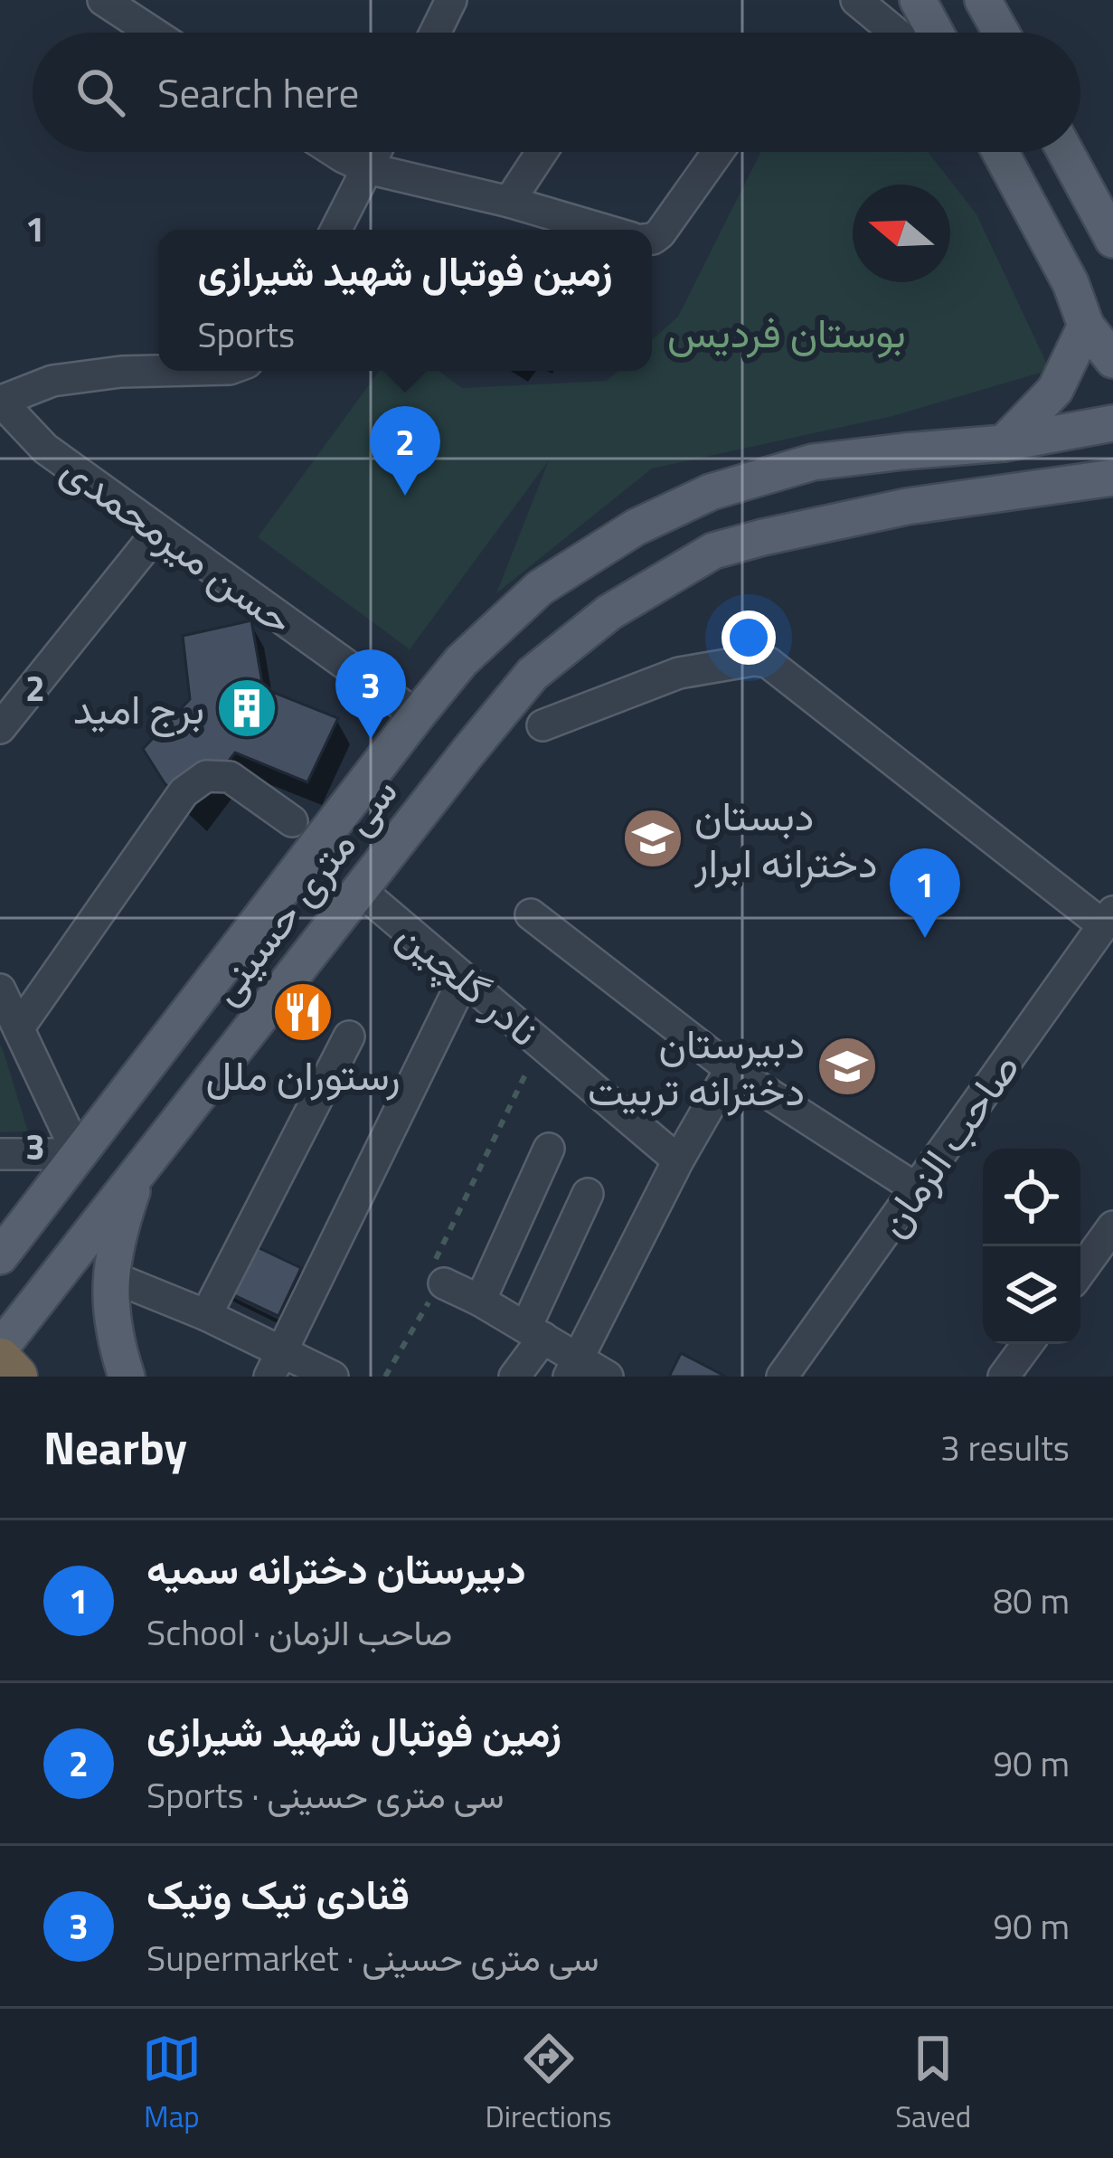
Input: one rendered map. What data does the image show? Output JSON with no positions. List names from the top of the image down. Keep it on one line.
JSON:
{"streets":{"main road":["سی متری حسینی"],"street":["حسن میرمحمدی","نادر گلچین","صاحب الزمان"]},"crossings":[["حسن میرمحمدی","سی متری حسینی"],["سی متری حسینی","نادر گلچین"]],"parks":["بوستان فردیس"],"places":{"building":["برج امید"],"school or university":["دبستان دخترانه ابرار","دبیرستان دخترانه تربیت"],"restaurant":["رستوران ملل"]},"north":"left","page":{"search":"Search here","popup":["زمین فوتبال شهید شیرازی","Sports"],"pins":["2","3","1"],"heading":["Nearby","3 results"],"list":[{"mark":"1","name":"دبیرستان دخترانه سمیه","note":"School · صاحب الزمان","value":"80 m"},{"mark":"2","name":"زمین فوتبال شهید شیرازی","note":"Sports · سی متری حسینی","value":"90 m"},{"mark":"3","name":"قنادی تیک وتیک","note":"Supermarket · سی متری حسینی","value":"90 m"}],"nav":["Map","Directions","Saved"]},"grid":{"rows":["1","2","3"]}}
